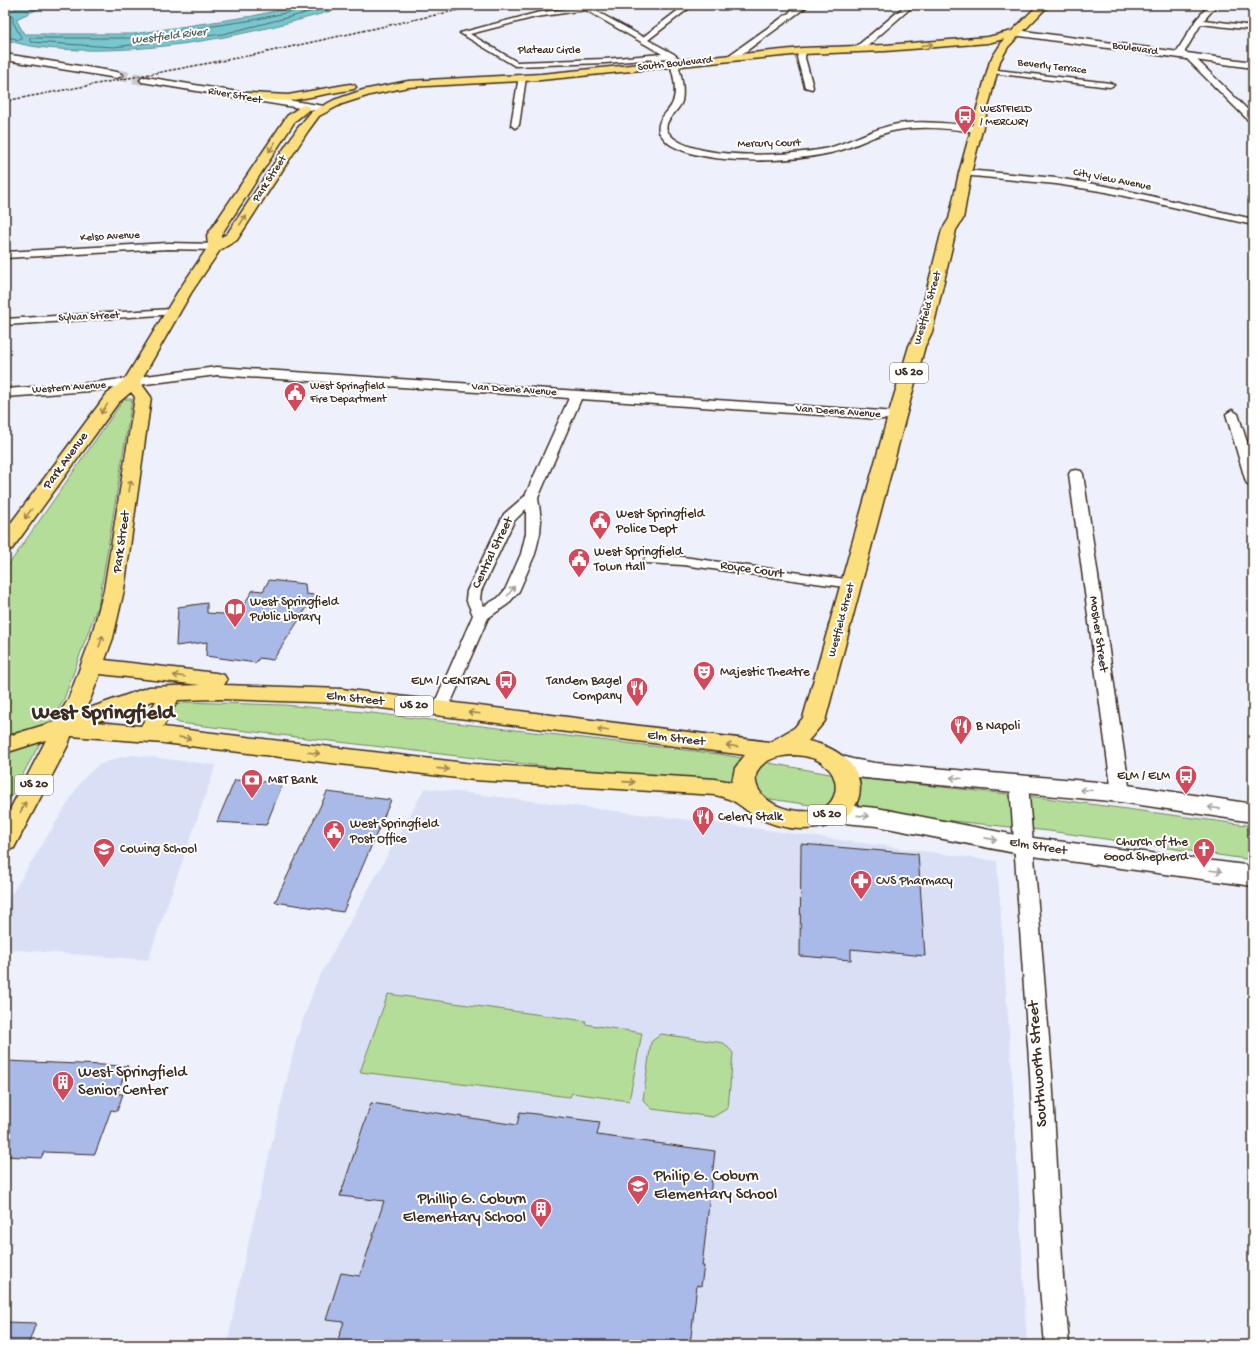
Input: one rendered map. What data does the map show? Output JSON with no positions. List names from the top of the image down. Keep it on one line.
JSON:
{"streets":{"main road":["Boulevard","South Boulevard","River Street","Park Street","Westfield Street","US 20","Park Avenue","Elm Street"],"street":["Plateau Circle","Beverly Terrace","Mercury Court","City View Avenue","Kelso Avenue","Sylvan Street","Western Avenue","Van Deene Avenue","Central Street","Royce Court","Mosher Street","Southworth Street"]},"crossings":[["Boulevard","South Boulevard"],["Boulevard","Westfield Street"],["South Boulevard","River Street"],["South Boulevard","Mercury Court"],["South Boulevard","Park Street"],["South Boulevard","Westfield Street"],["Beverly Terrace","Westfield Street"],["River Street","Park Street"],["Mercury Court","Westfield Street"],["Park Street","Kelso Avenue"],["Park Street","Sylvan Street"],["Park Street","Western Avenue"],["Park Street","Van Deene Avenue"],["Park Street","Park Avenue"],["Park Street","Elm Street"],["City View Avenue","Westfield Street"],["Westfield Street","US 20"],["Westfield Street","Van Deene Avenue"],["Westfield Street","Royce Court"],["Westfield Street","Elm Street"],["US 20","Elm Street"],["Western Avenue","Van Deene Avenue"],["Western Avenue","Park Avenue"],["Van Deene Avenue","Park Avenue"],["Van Deene Avenue","Central Street"],["Elm Street","Southworth Street"]],"one_way":["Park Avenue"],"districts":["West Springfield"],"water":["Westfield River"],"places":{"bus stop":["WESTFIELD / MERCURY","ELM / CENTRAL","ELM / ELM"],"public building":["West Springfield Fire Department","West Springfield Police Dept","West Springfield Town Hall","West Springfield Post Office"],"library":["West Springfield Public Library"],"theatre":["Majestic Theatre"],"restaurant":["Tandem Bagel Company","B Napoli","Celery Stalk"],"bank":["M&T Bank"],"school or university":["Cowing School","Philip G. Coburn Elementary School"],"church":["Church of the Good Shepherd"],"pharmacy":["CVS Pharmacy"],"building":["West Springfield Senior Center","Phillip G. Coburn Elementary School"]}}
